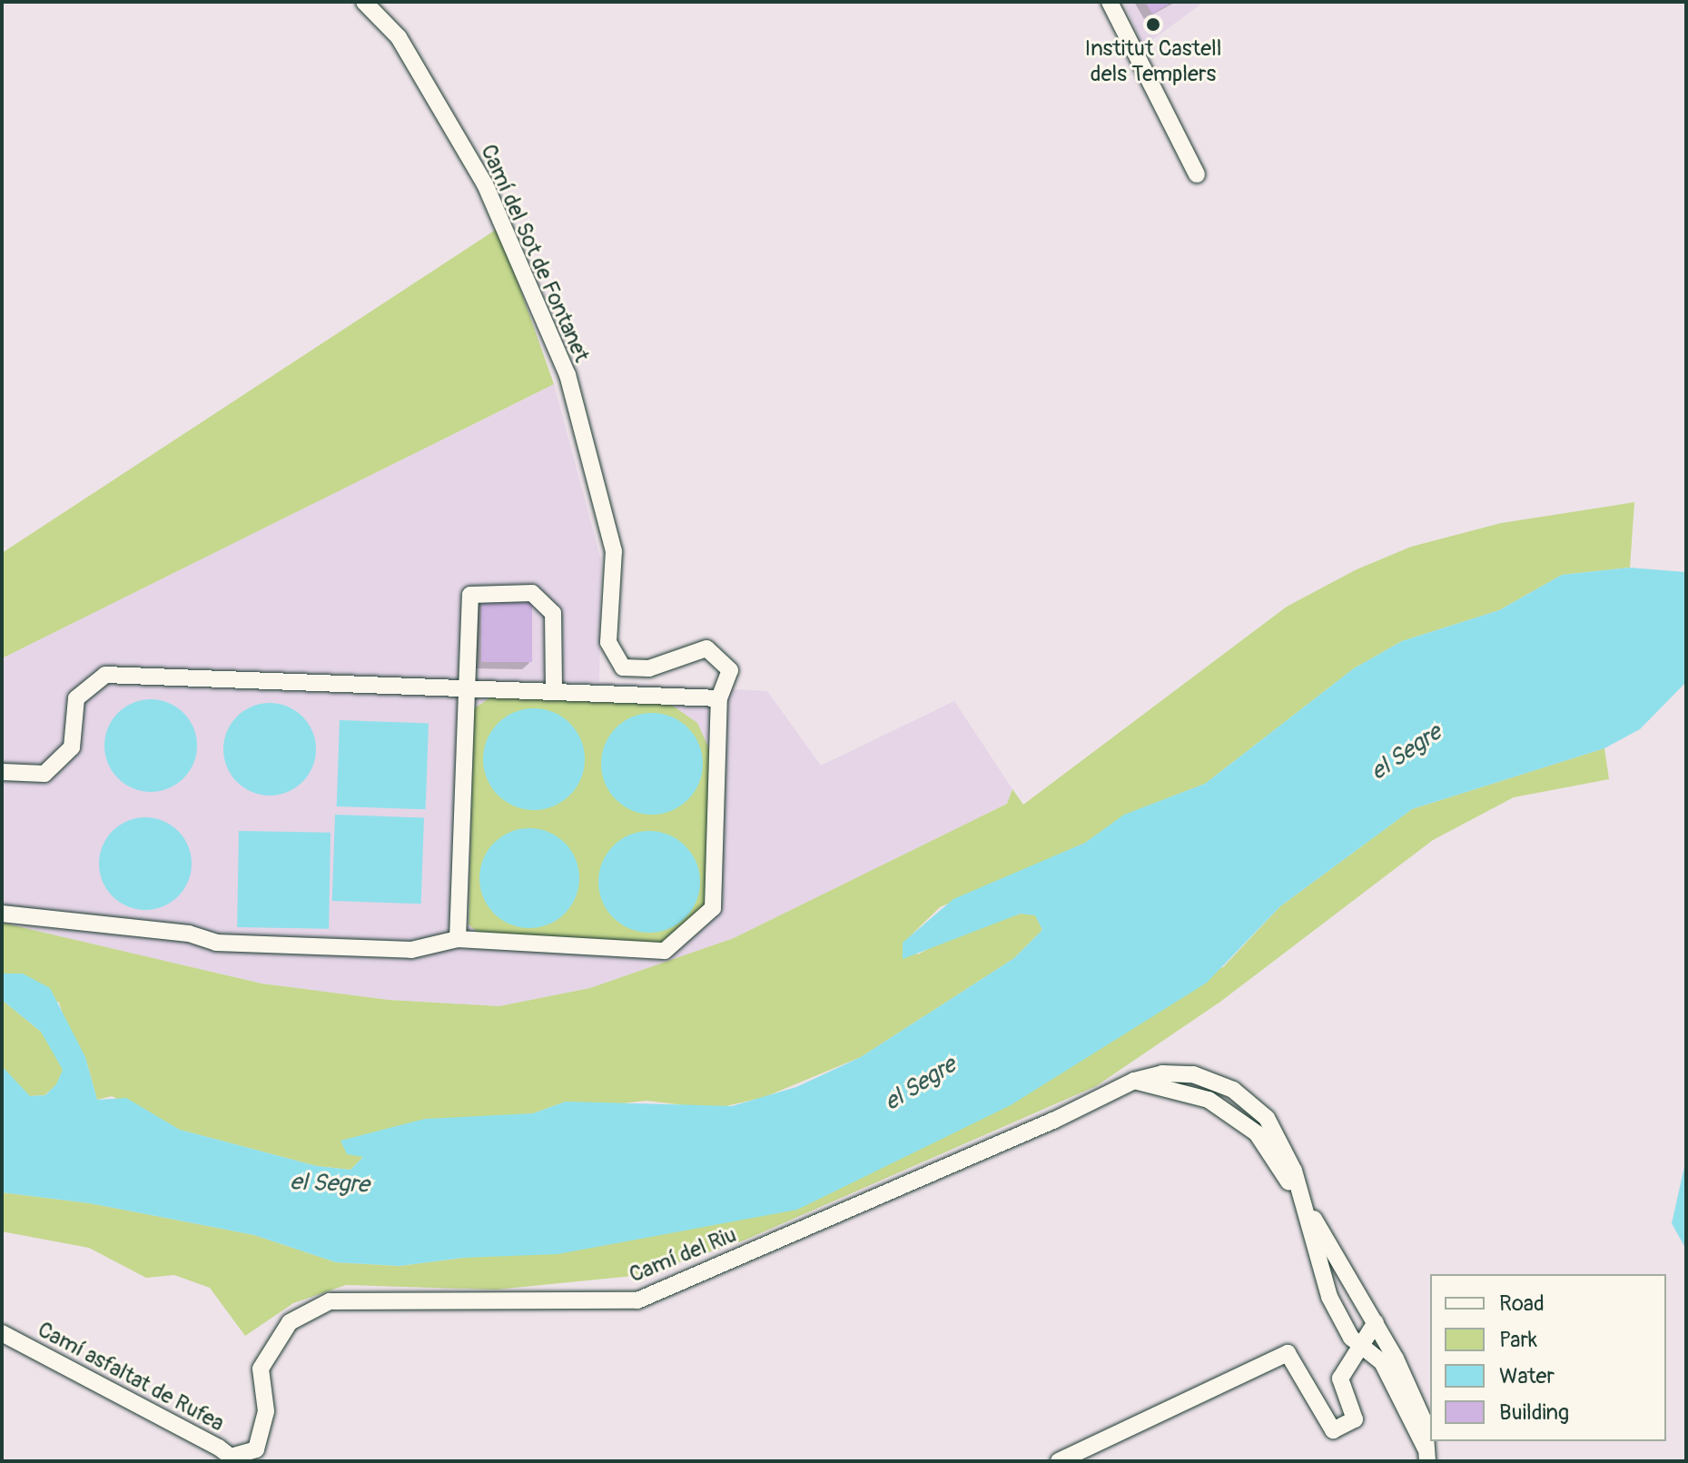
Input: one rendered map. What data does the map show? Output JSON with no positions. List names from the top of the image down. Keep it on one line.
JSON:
{"streets":{"street":["Camí del Sot de Fontanet","Camí del Riu","Camí asfaltat de Rufea"]},"crossings":[["Camí del Riu","Camí asfaltat de Rufea"]],"water":["el Segre"],"places":["Institut Castell dels Templers"],"legend":["Road","Park","Water","Building"]}
